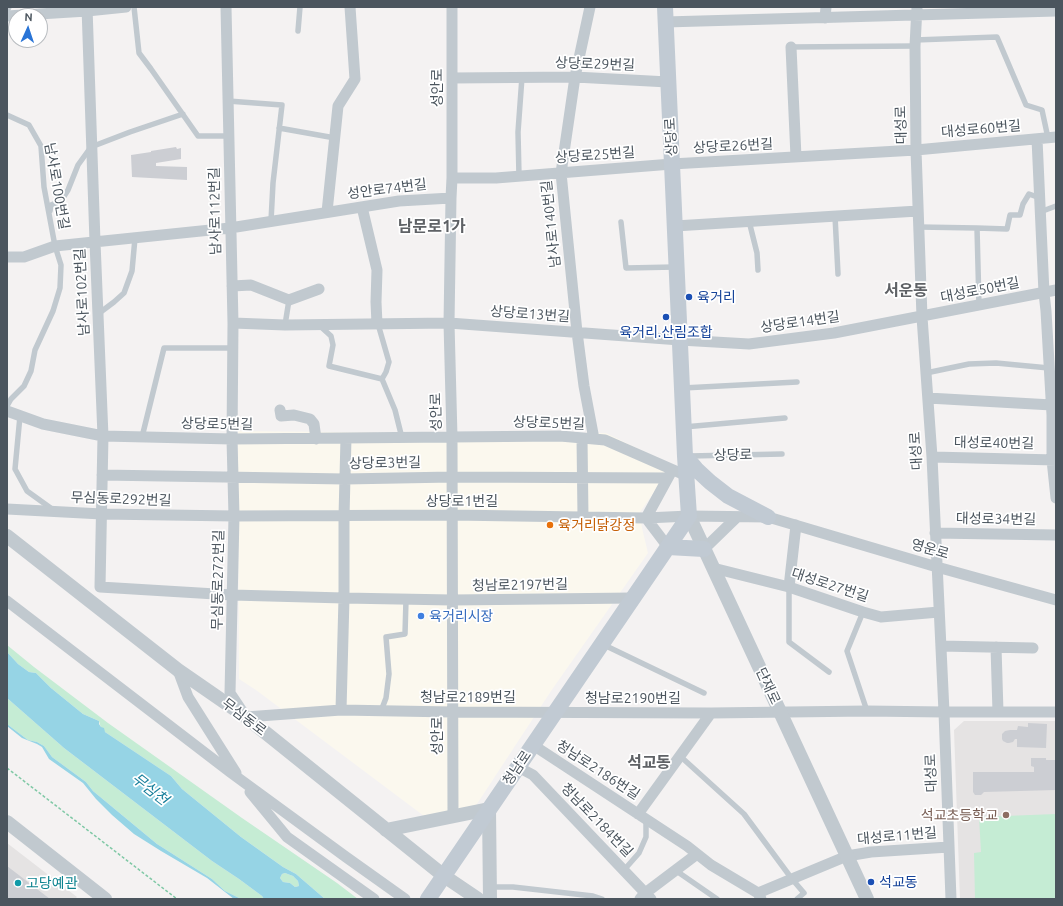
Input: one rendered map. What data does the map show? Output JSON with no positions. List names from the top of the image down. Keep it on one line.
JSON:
{"streets":{"main road":["상당로","청남로"],"street":["상당로29번길","성안로","대성로","대성로60번길","상당로26번길","상당로25번길","성안로74번길","남사로112번길","남사로140번길","대성로50번길","남사로102번길","상당로13번길","상당로14번길","상당로5번길","대성로40번길","상당로3번길","무심동로292번길","상당로1번길","대성로34번길","영운로","무심동로272번길","청남로2197번길","대성로27번길","단재로","청남로2189번길","청남로2190번길","무심동로","청남로2186번길","청남로2184번길","대성로11번길"],"lane":["남사로100번길"]},"crossings":[["상당로29번길","성안로"],["상당로29번길","상당로"],["상당로29번길","남사로140번길"],["성안로","상당로25번길"],["성안로","성안로74번길"],["성안로","상당로13번길"],["성안로","상당로5번길"],["성안로","상당로3번길"],["성안로","상당로1번길"],["성안로","청남로2197번길"],["성안로","청남로2189번길"],["대성로","대성로60번길"],["대성로","상당로26번길"],["대성로","대성로50번길"],["대성로","상당로14번길"],["대성로","대성로40번길"],["대성로","대성로34번길"],["대성로","영운로"],["대성로","대성로27번길"],["대성로","청남로2190번길"],["대성로","대성로11번길"],["대성로60번길","상당로26번길"],["상당로","상당로26번길"],["상당로","상당로25번길"],["상당로","상당로13번길"],["상당로","상당로14번길"],["상당로","상당로5번길"],["상당로","상당로1번길"],["상당로","영운로"],["상당로","단재로"],["상당로","청남로"],["상당로26번길","상당로25번길"],["상당로25번길","남사로140번길"],["남사로100번길","성안로74번길"],["성안로74번길","남사로112번길"],["성안로74번길","남사로102번길"],["남사로112번길","상당로13번길"],["남사로112번길","상당로5번길"],["남사로112번길","무심동로272번길"],["남사로140번길","상당로13번길"],["남사로140번길","상당로5번길"],["대성로50번길","상당로14번길"],["남사로102번길","상당로5번길"],["남사로102번길","상당로3번길"],["남사로102번길","무심동로292번길"],["남사로102번길","청남로2197번길"],["상당로13번길","상당로14번길"],["상당로5번길","상당로3번길"],["상당로5번길","무심동로272번길"],["상당로3번길","무심동로272번길"],["무심동로292번길","상당로1번길"],["무심동로292번길","무심동로272번길"],["상당로1번길","영운로"],["상당로1번길","무심동로272번길"],["상당로1번길","단재로"],["상당로1번길","청남로"],["영운로","단재로"],["영운로","청남로"],["무심동로272번길","청남로2197번길"],["무심동로272번길","청남로2189번길"],["무심동로272번길","무심동로"],["청남로2197번길","청남로"],["대성로27번길","단재로"],["단재로","청남로2190번길"],["단재로","청남로"],["단재로","대성로11번길"],["청남로2189번길","청남로2190번길"],["청남로2189번길","무심동로"],["청남로2189번길","청남로"],["청남로2190번길","청남로"],["무심동로","청남로"],["청남로","청남로2186번길"],["청남로","청남로2184번길"],["청남로2186번길","청남로2184번길"]],"districts":["남문로1가","서운동","석교동"],"water":["무심천"],"places":["육거리","육거리.산림조합","육거리닭강정","육거리시장","석교초등학교","석교동","고당예관"],"north":"top"}
